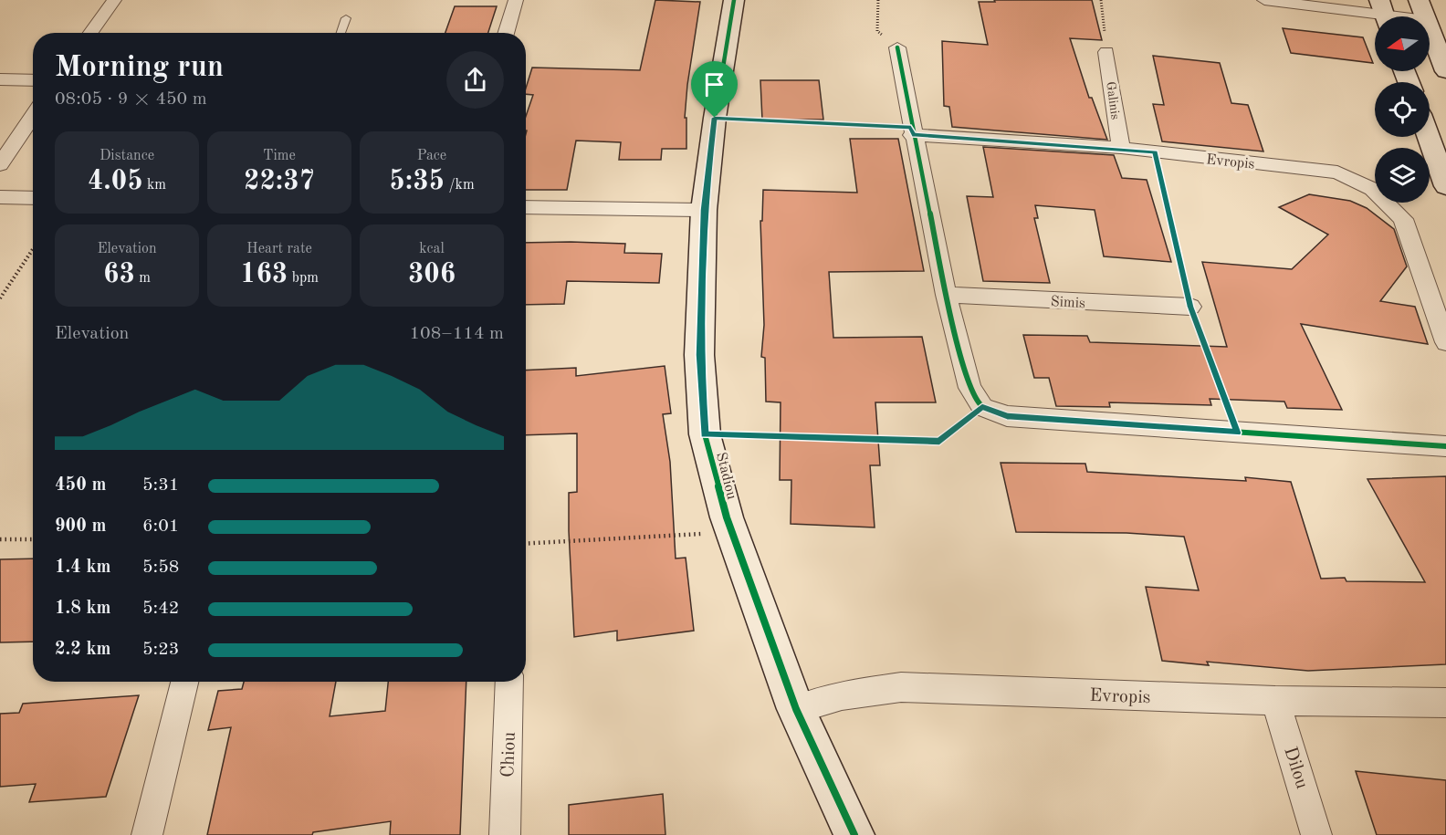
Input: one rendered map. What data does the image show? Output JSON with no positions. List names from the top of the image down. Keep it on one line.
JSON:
{"streets":{"street":["Galinis","Evropis","Simis","Stadiou","Chiou","Dilou"]},"crossings":[["Galinis","Evropis"],["Evropis","Stadiou"],["Evropis","Dilou"]],"north":"left","page":{"heading":["Morning run","08:05 · 9 × 450 m"],"stats":[["Distance","4.05 km"],["Time","22:37"],["Pace","5:35 /km"],["Elevation","63 m"],["Heart rate","163 bpm"],["kcal","306"]],"chart":["Elevation","108–114 m"],"list":[{"name":"450 m","note":"5:31"},{"name":"900 m","note":"6:01"},{"name":"1.4 km","note":"5:58"},{"name":"1.8 km","note":"5:42"},{"name":"2.2 km","note":"5:23"}]}}
